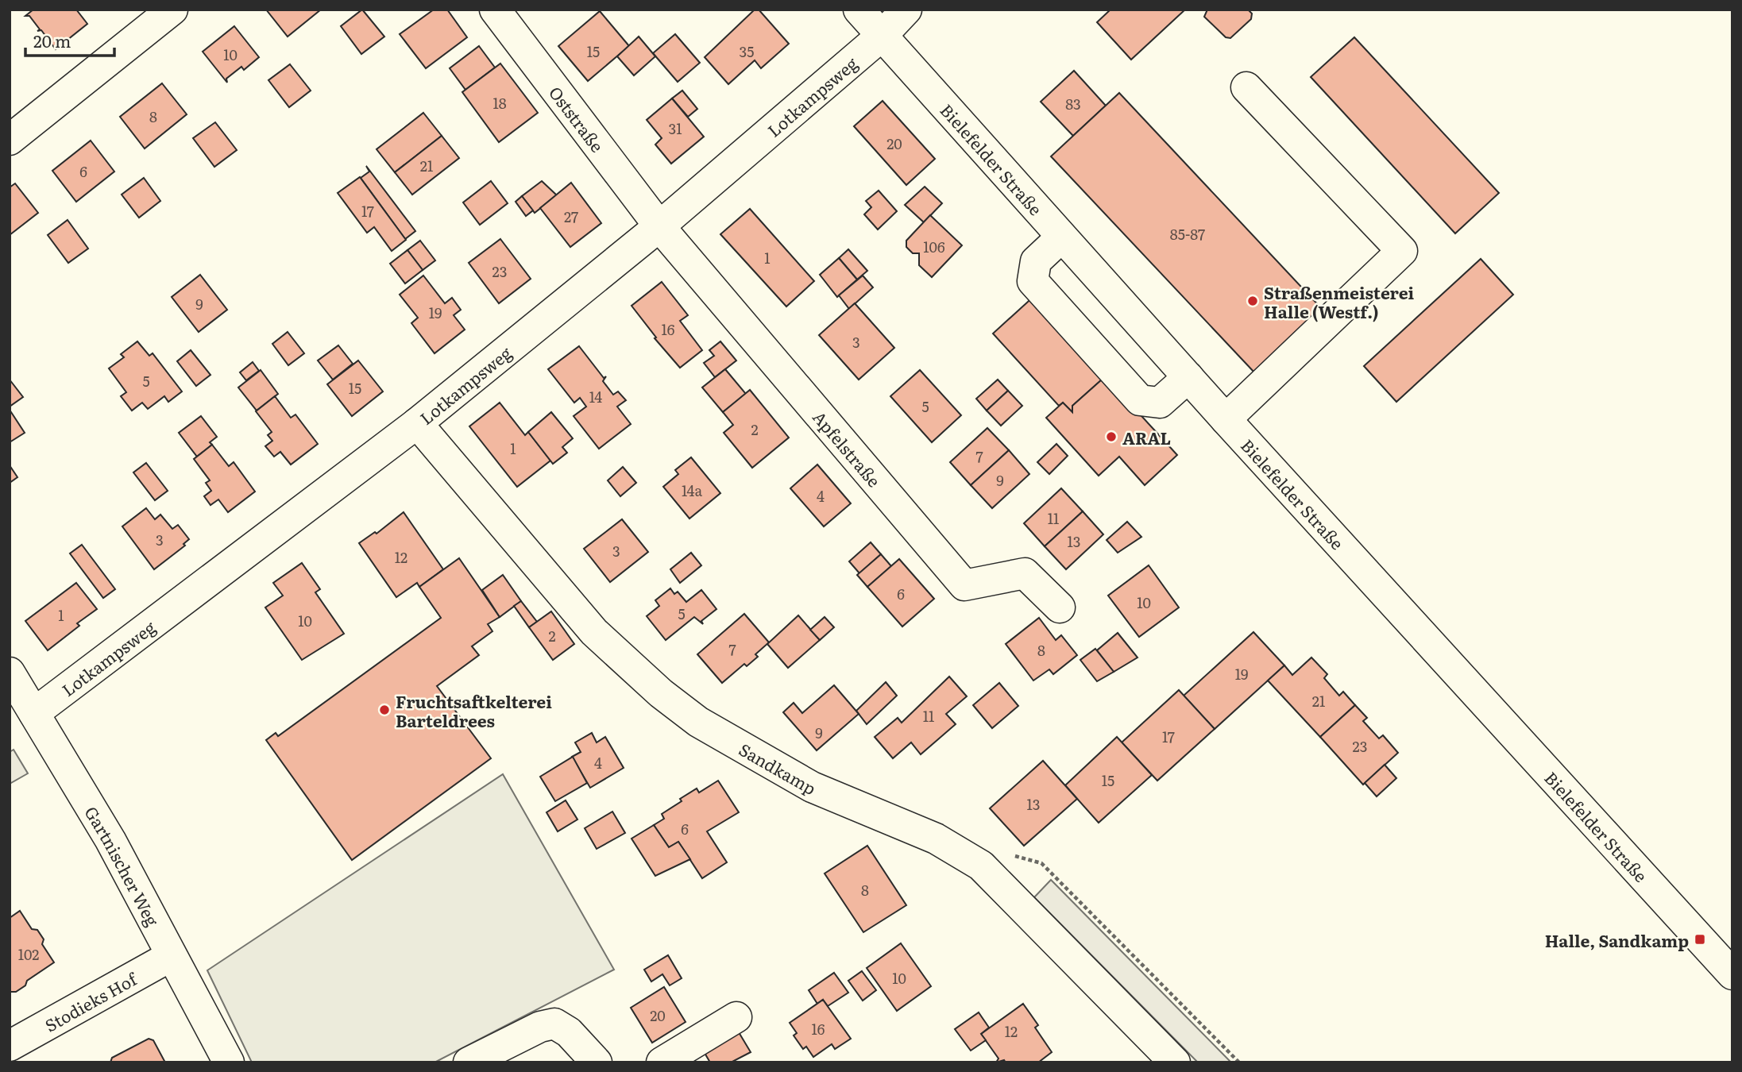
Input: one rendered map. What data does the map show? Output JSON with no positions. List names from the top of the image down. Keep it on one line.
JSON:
{"streets":{"street":["Lotkampsweg","Oststraße","Bielefelder Straße","Apfelstraße","Sandkamp","Gartnischer Weg","Stodieks Hof"]},"crossings":[["Lotkampsweg","Oststraße"],["Lotkampsweg","Bielefelder Straße"],["Lotkampsweg","Apfelstraße"],["Lotkampsweg","Sandkamp"],["Lotkampsweg","Gartnischer Weg"],["Oststraße","Apfelstraße"],["Gartnischer Weg","Stodieks Hof"]],"places":{"other":["Straßenmeisterei Halle (Westf.)","ARAL","Fruchtsaftkelterei Barteldrees"],"transit":["Halle, Sandkamp"]},"house_numbers":["15","35","10","18","83","8","31","20","21","6","17","27","85-87","106","1","23","9","19","16","3","5","15","14","5","2","1","7","9","14a","4","11","3","13","3","12","6","10","5","1","10","2","7","8","19","21","11","9","17","23","4","15","13","6","8","102","10","20","16","12"],"scale_bar":"20 m"}
